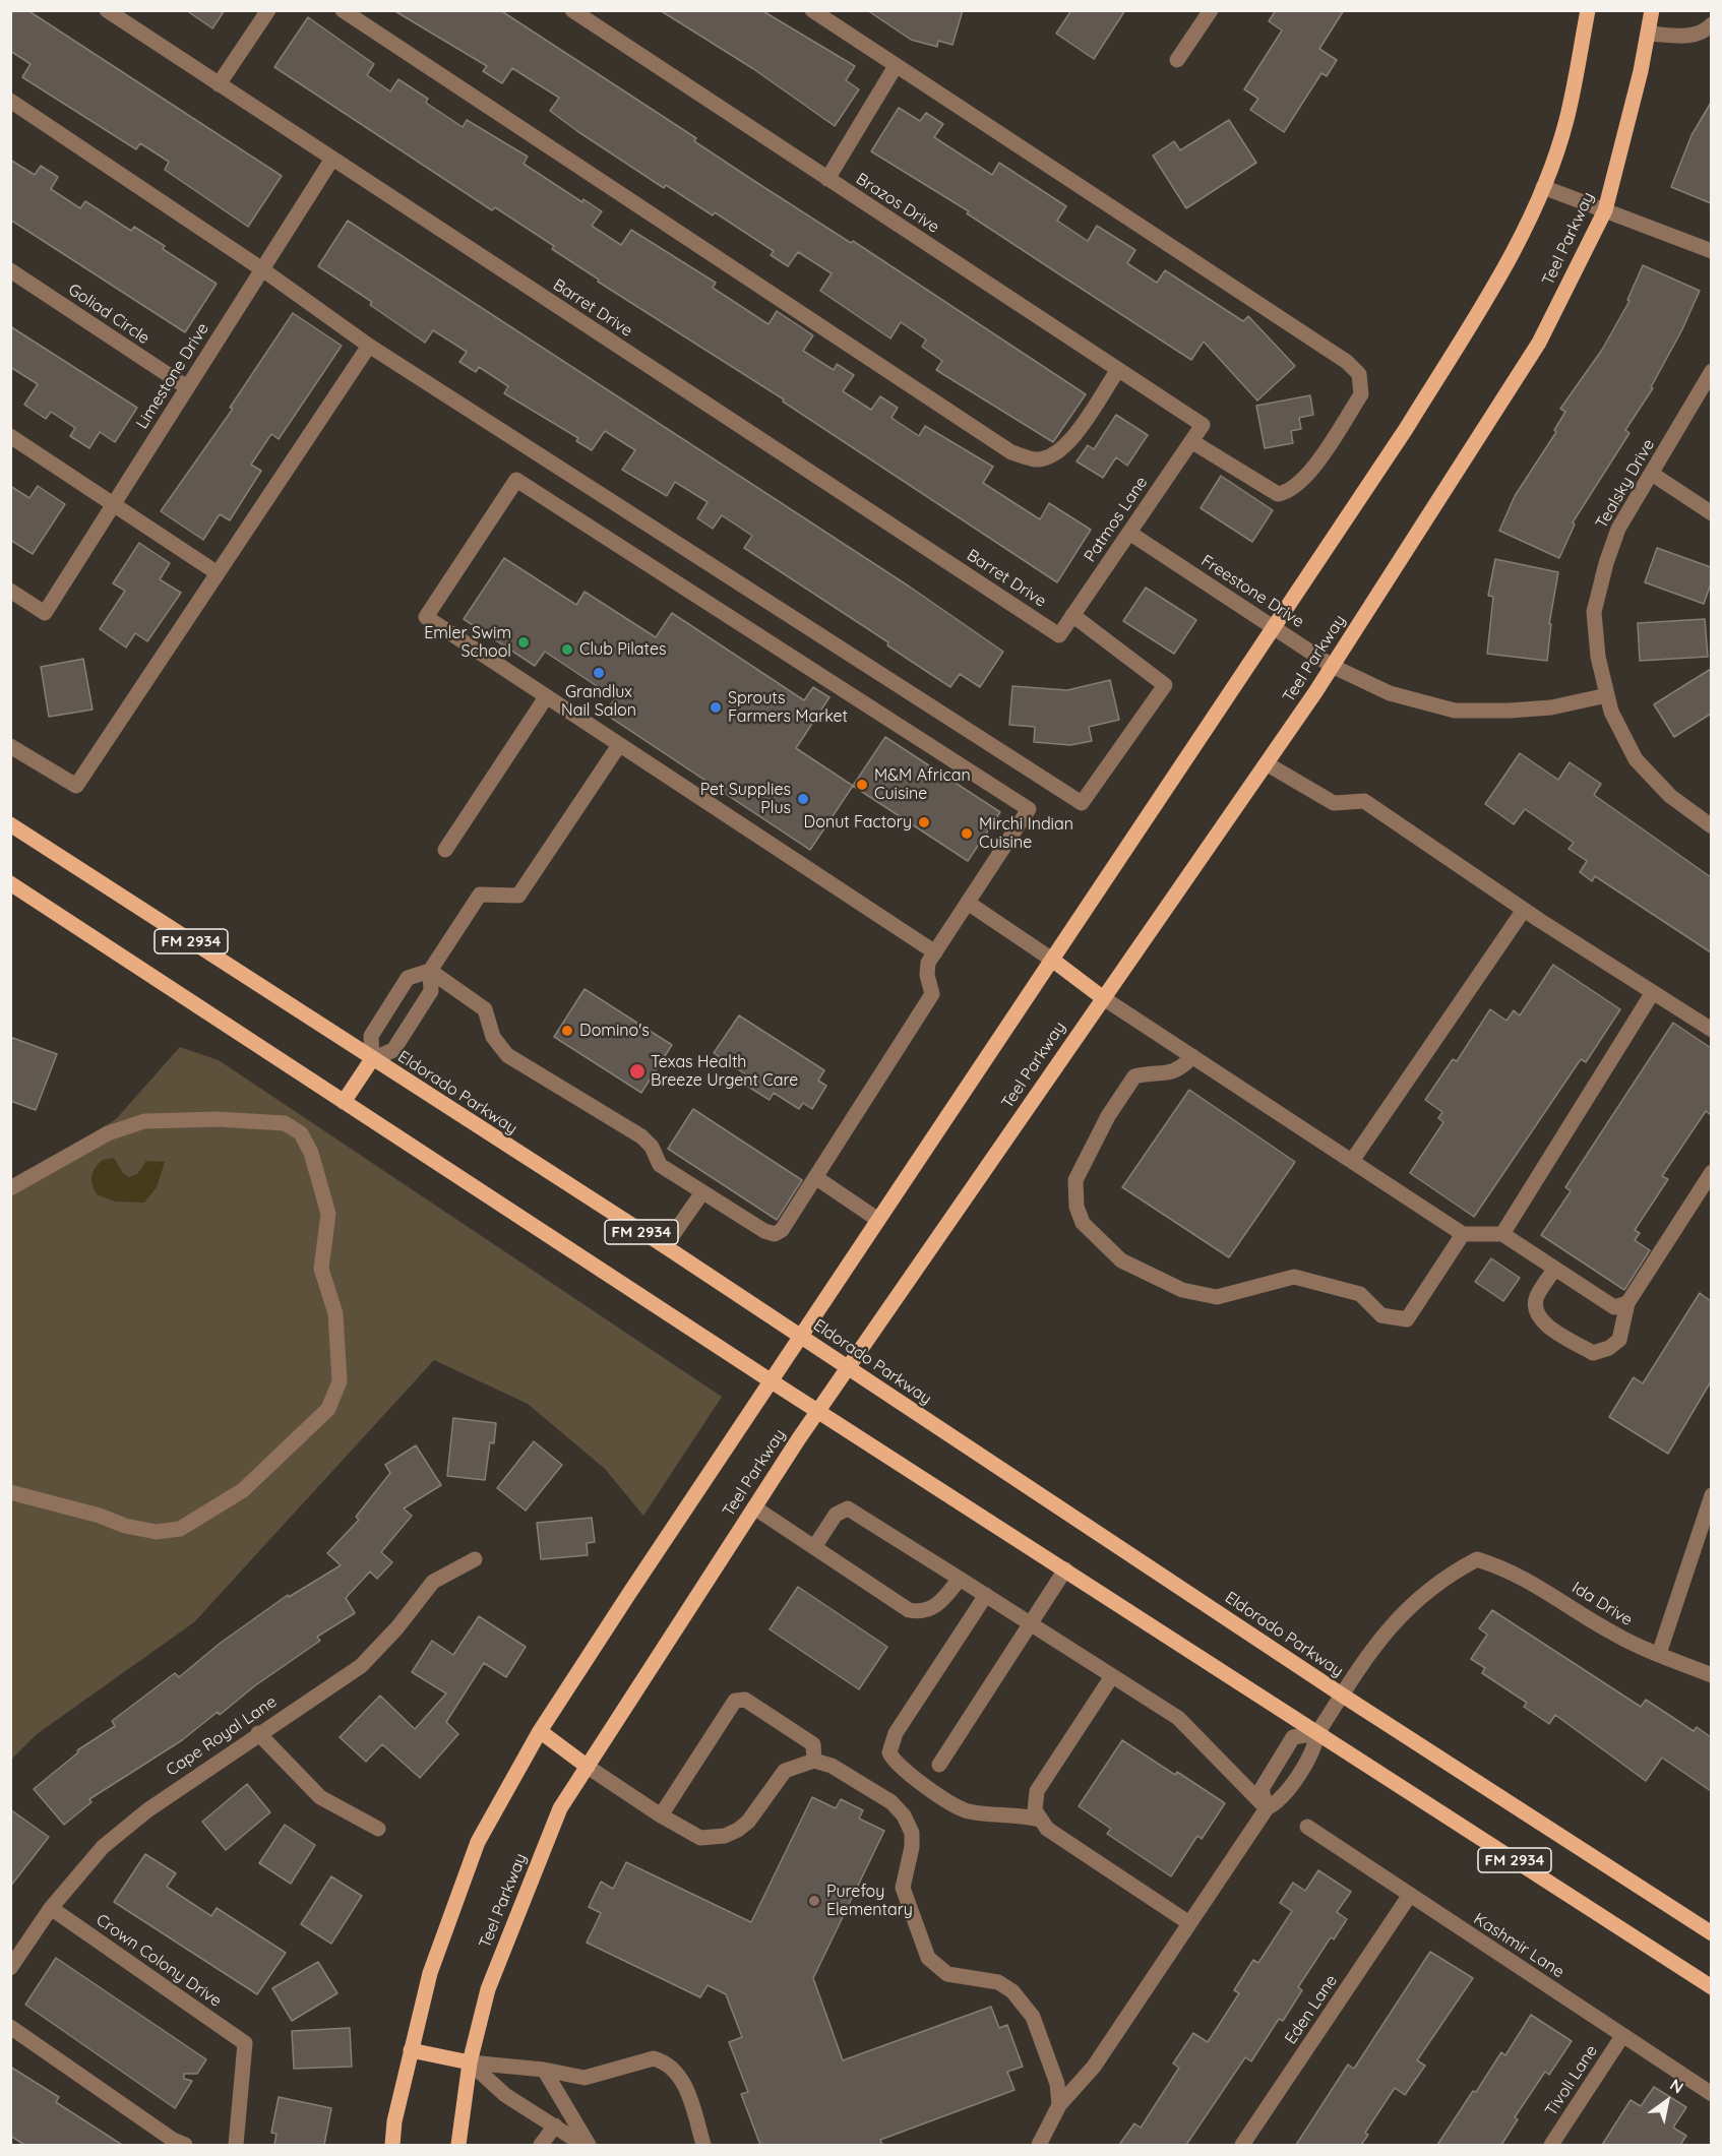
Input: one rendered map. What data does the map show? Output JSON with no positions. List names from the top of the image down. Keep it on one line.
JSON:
{"streets":{"main road":["Teel Parkway","FM 2934","Eldorado Parkway"],"street":["Brazos Drive","Barret Drive","Goliad Circle","Limestone Drive","Tealsky Drive","Patmos Lane","Freestone Drive","Ida Drive","Cape Royal Lane","Kashmir Lane","Crown Colony Drive","Eden Lane","Tivoli Lane"]},"crossings":[["Brazos Drive","Patmos Lane"],["Teel Parkway","Freestone Drive"],["Teel Parkway","FM 2934"],["Teel Parkway","Eldorado Parkway"],["Barret Drive","Limestone Drive"],["Barret Drive","Patmos Lane"],["Goliad Circle","Limestone Drive"],["Tealsky Drive","Freestone Drive"],["Patmos Lane","Freestone Drive"],["Eldorado Parkway","Ida Drive"],["Cape Royal Lane","Crown Colony Drive"],["Kashmir Lane","Eden Lane"],["Kashmir Lane","Tivoli Lane"]],"places":["Emler Swim School","Club Pilates","Grandlux Nail Salon","Sprouts Farmers Market","M&M African Cuisine","Pet Supplies Plus","Donut Factory","Mirchi Indian Cuisine","Domino's","Texas Health Breeze Urgent Care","Purefoy Elementary"],"north":"top right"}
